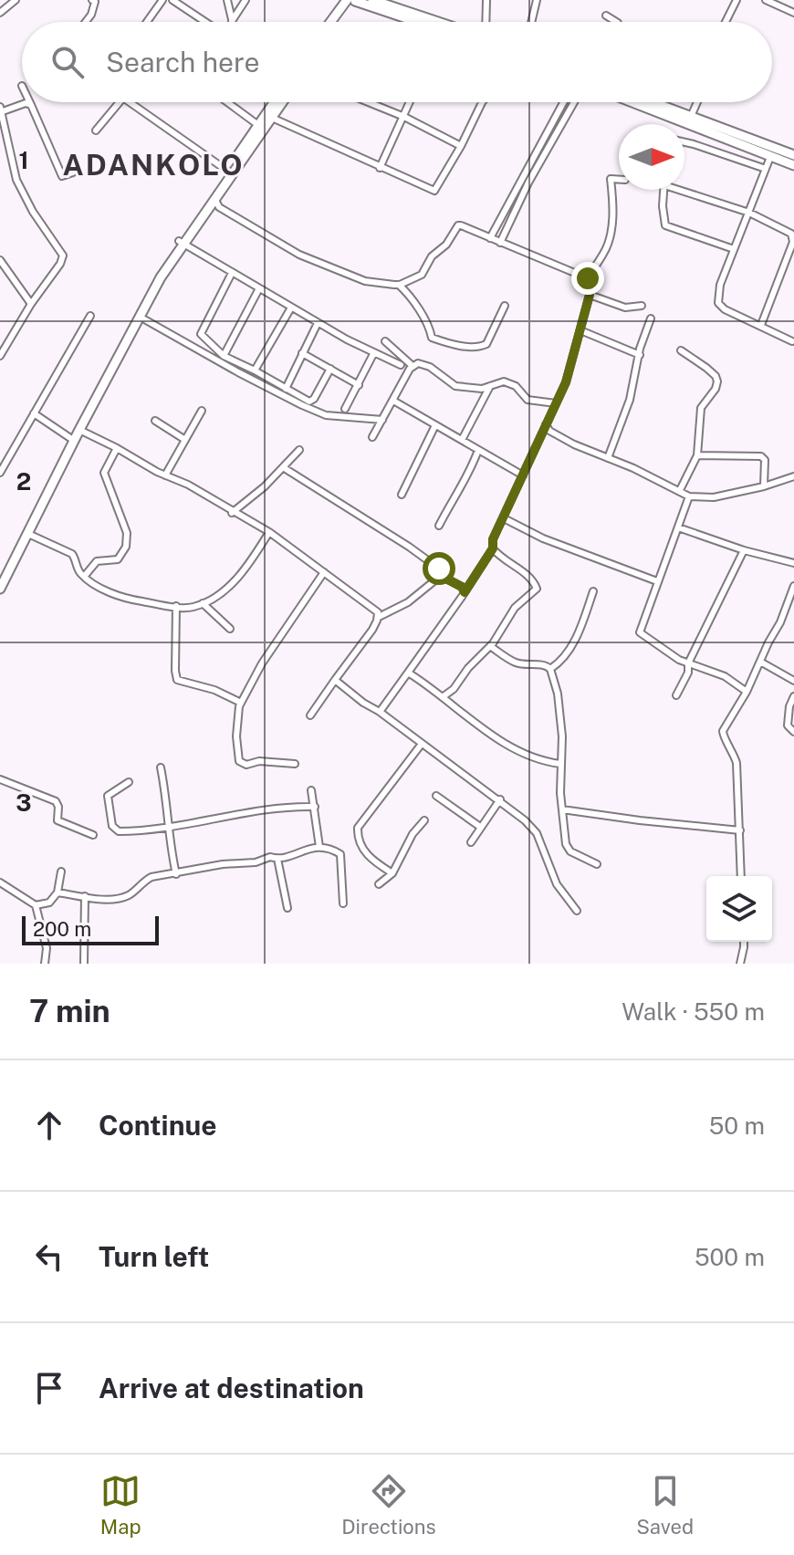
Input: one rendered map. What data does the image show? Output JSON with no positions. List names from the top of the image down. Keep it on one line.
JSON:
{"districts":["ADANKOLO"],"scale_bar":"200 m","north":"right","page":{"search":"Search here","scale":"200 m","heading":["7 min","Walk · 550 m"],"list":[["Continue","50 m"],["Turn left","500 m"],"Arrive at destination"],"nav":["Map","Directions","Saved"]},"grid":{"rows":["1","2","3"]}}
